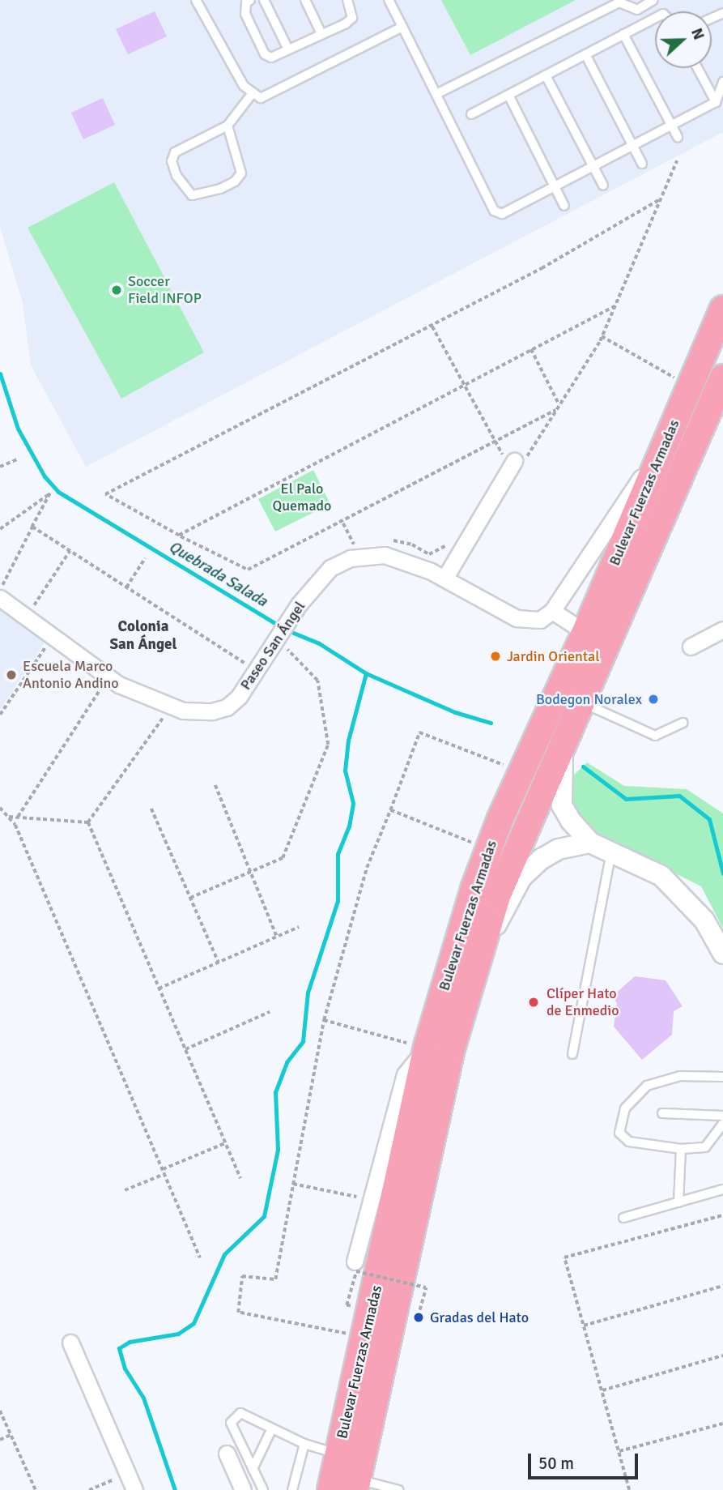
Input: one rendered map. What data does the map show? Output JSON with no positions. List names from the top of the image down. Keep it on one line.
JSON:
{"streets":{"highway":["Bulevar Fuerzas Armadas"],"street":["Paseo San Ángel"]},"districts":["Colonia San Ángel"],"water":["Quebrada Salada"],"parks":["El Palo Quemado"],"places":["Soccer Field INFOP","Jardin Oriental","Escuela Marco Antonio Andino","Bodegon Noralex","Clíper Hato de Enmedio","Gradas del Hato"],"scale_bar":"50 m","north":"right"}
